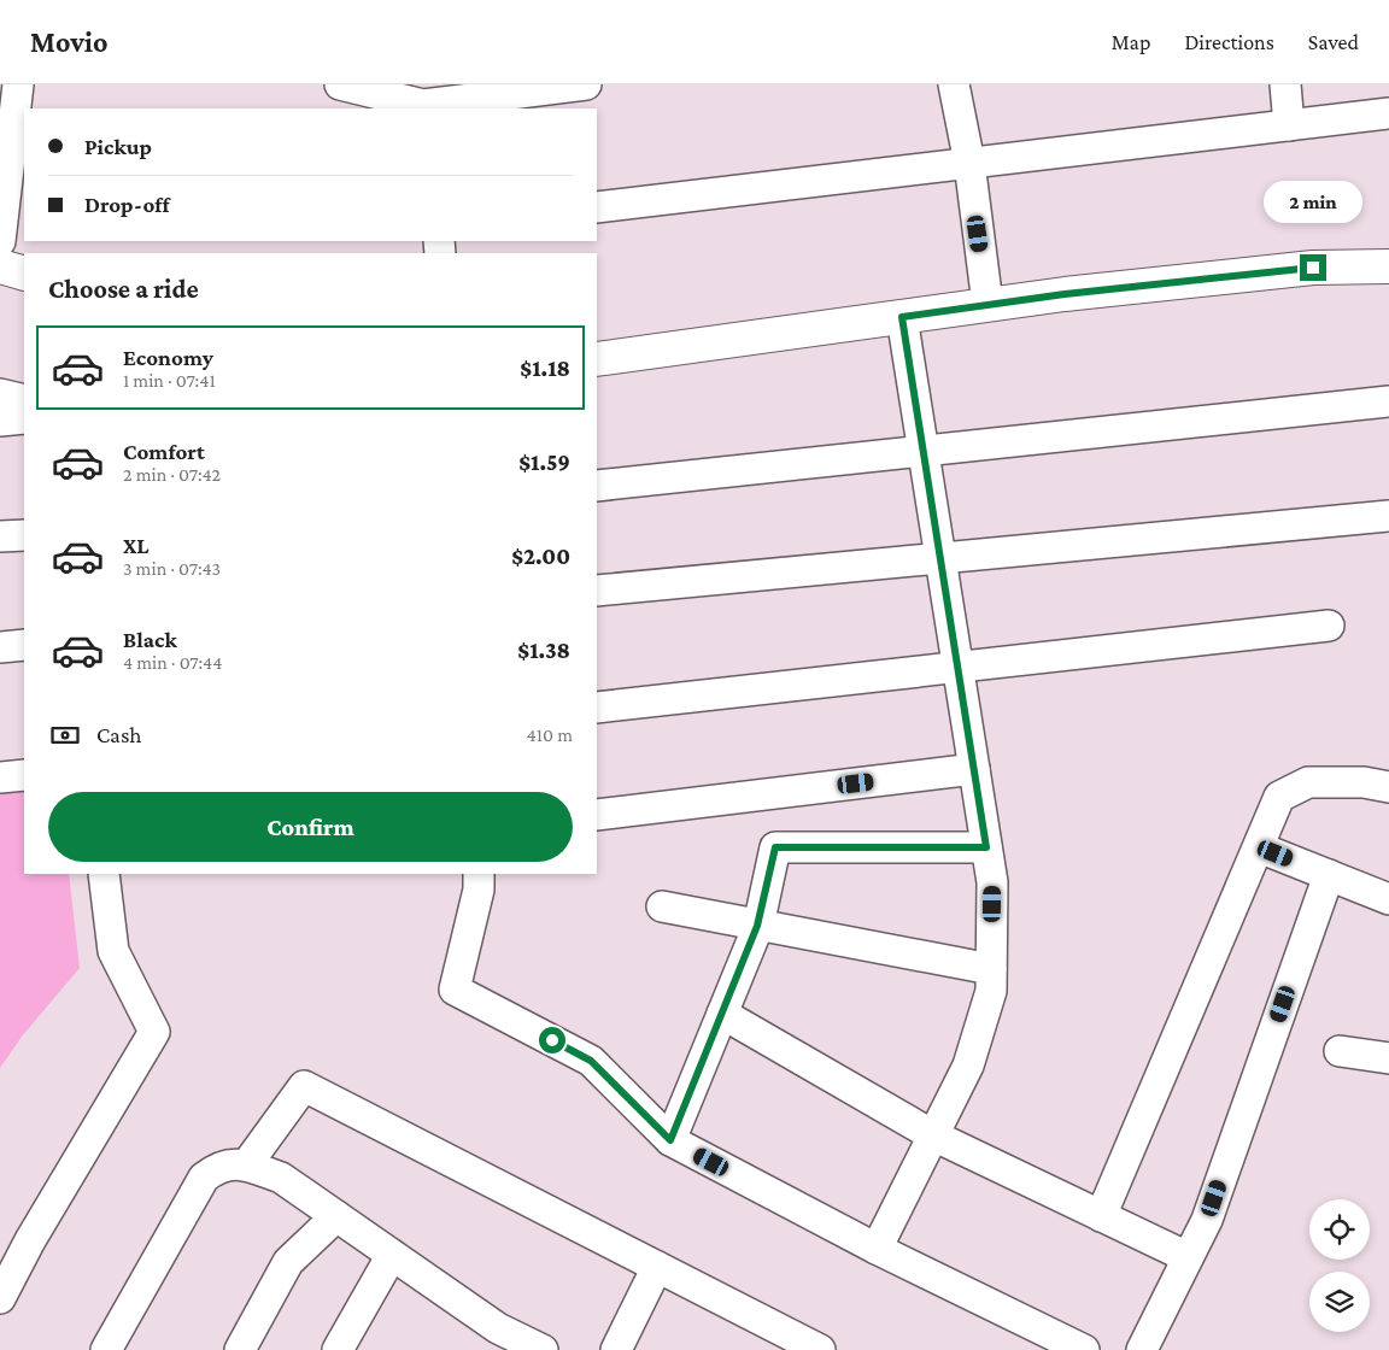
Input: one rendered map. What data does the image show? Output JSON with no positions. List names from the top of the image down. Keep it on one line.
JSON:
{"page":{"header":"Movio","nav":["Map","Directions","Saved"],"banner":["Pickup","Drop-off"],"bubble":"2 min","heading":"Choose a ride","list":[{"name":"Economy","note":"1 min · 07:41","value":"$1.18"},{"name":"Comfort","note":"2 min · 07:42","value":"$1.59"},{"name":"XL","note":"3 min · 07:43","value":"$2.00"},{"name":"Black","note":"4 min · 07:44","value":"$1.38"}],"pay":["Cash","410 m"],"buttons":"Confirm"}}
